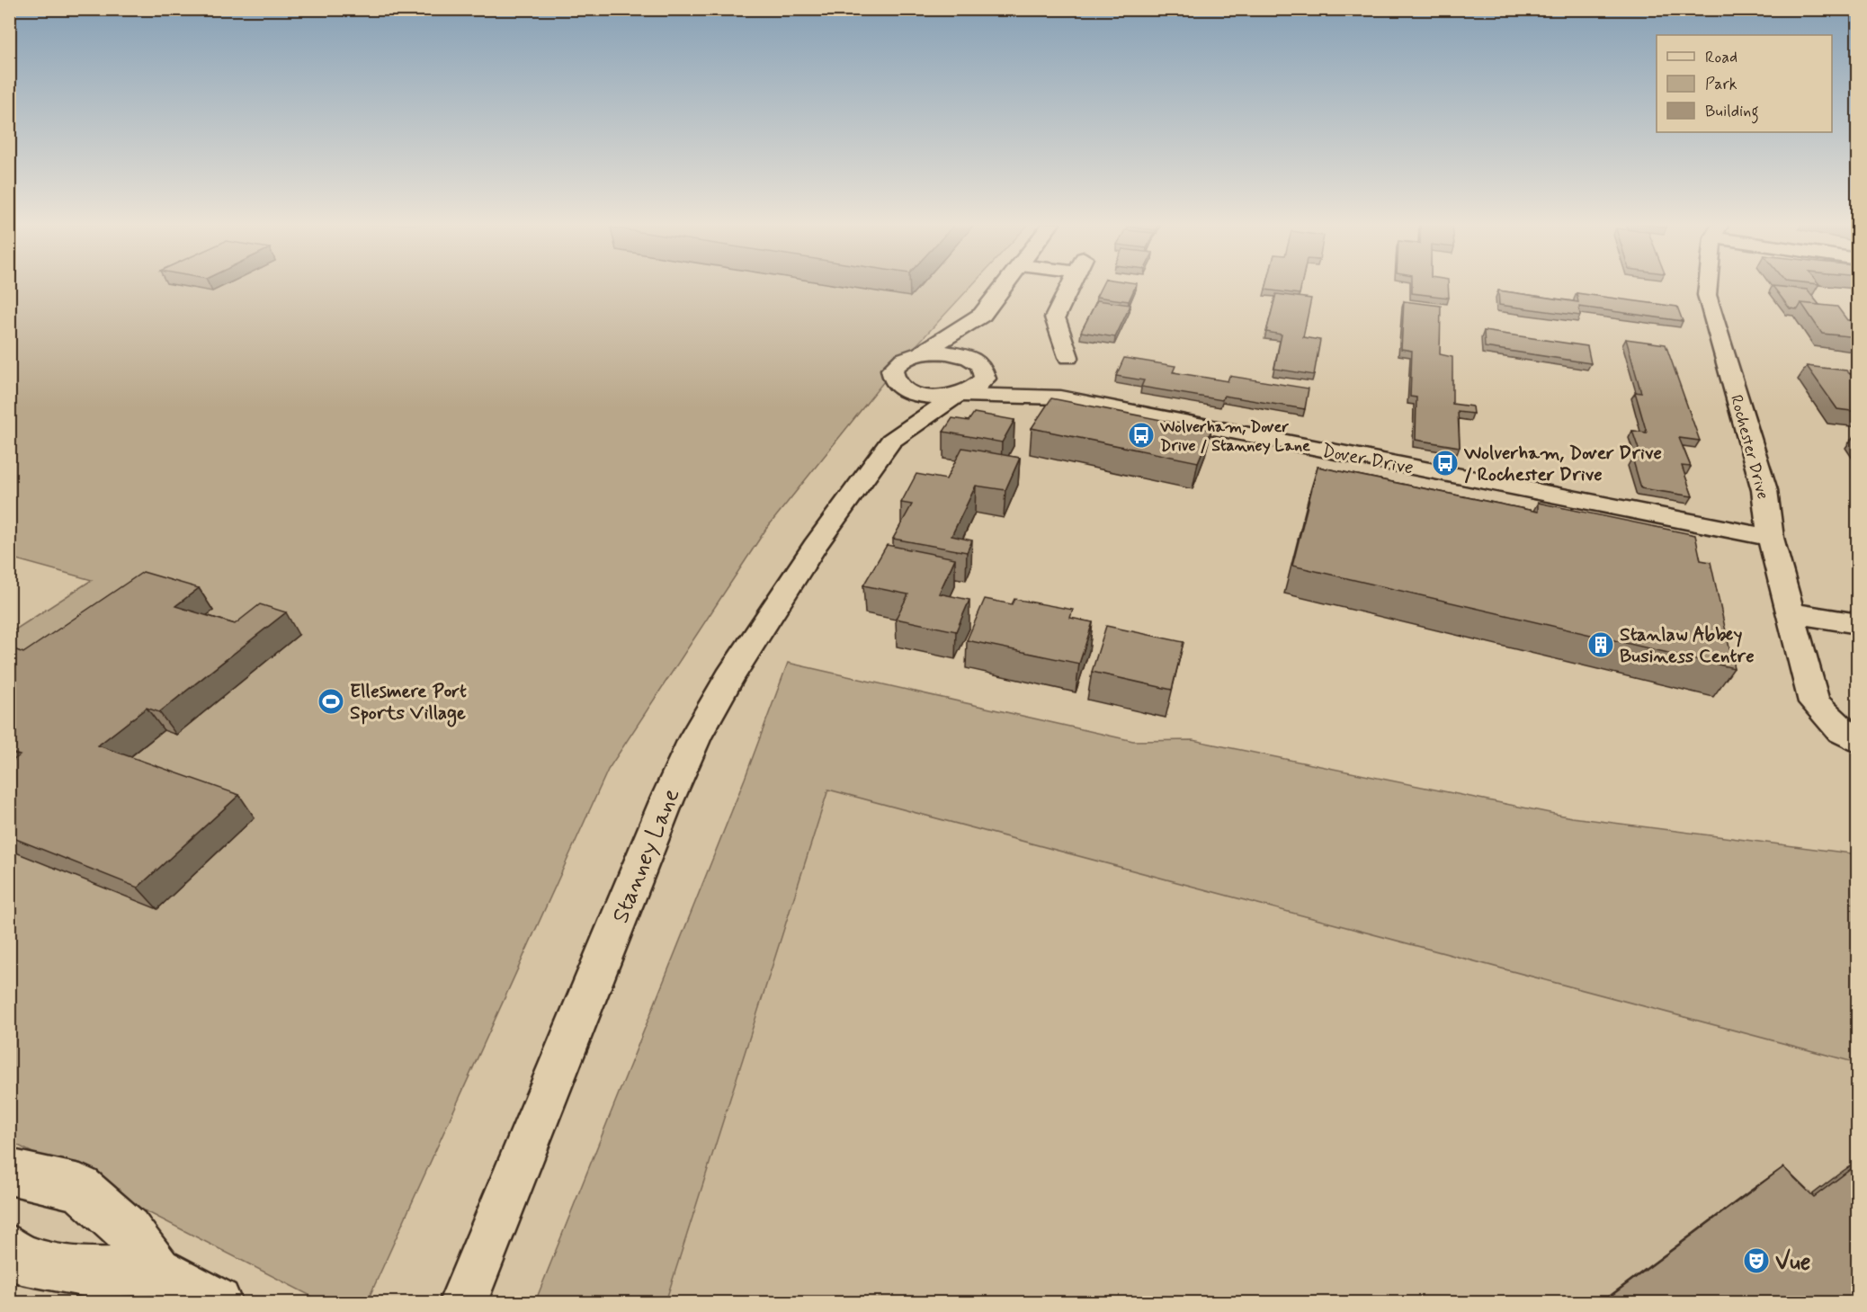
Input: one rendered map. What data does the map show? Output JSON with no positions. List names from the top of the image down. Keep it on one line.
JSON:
{"streets":{"street":["Rochester Drive","Dover Drive","Stanney Lane"]},"crossings":[["Rochester Drive","Dover Drive"],["Dover Drive","Stanney Lane"]],"places":{"bus stop":["Wolverham, Dover Drive / Stanney Lane","Wolverham, Dover Drive / Rochester Drive"],"building":["Stanlaw Abbey Business Centre"],"sports":["Ellesmere Port Sports Village"],"theatre":["Vue"]},"legend":["Road","Park","Building"]}
